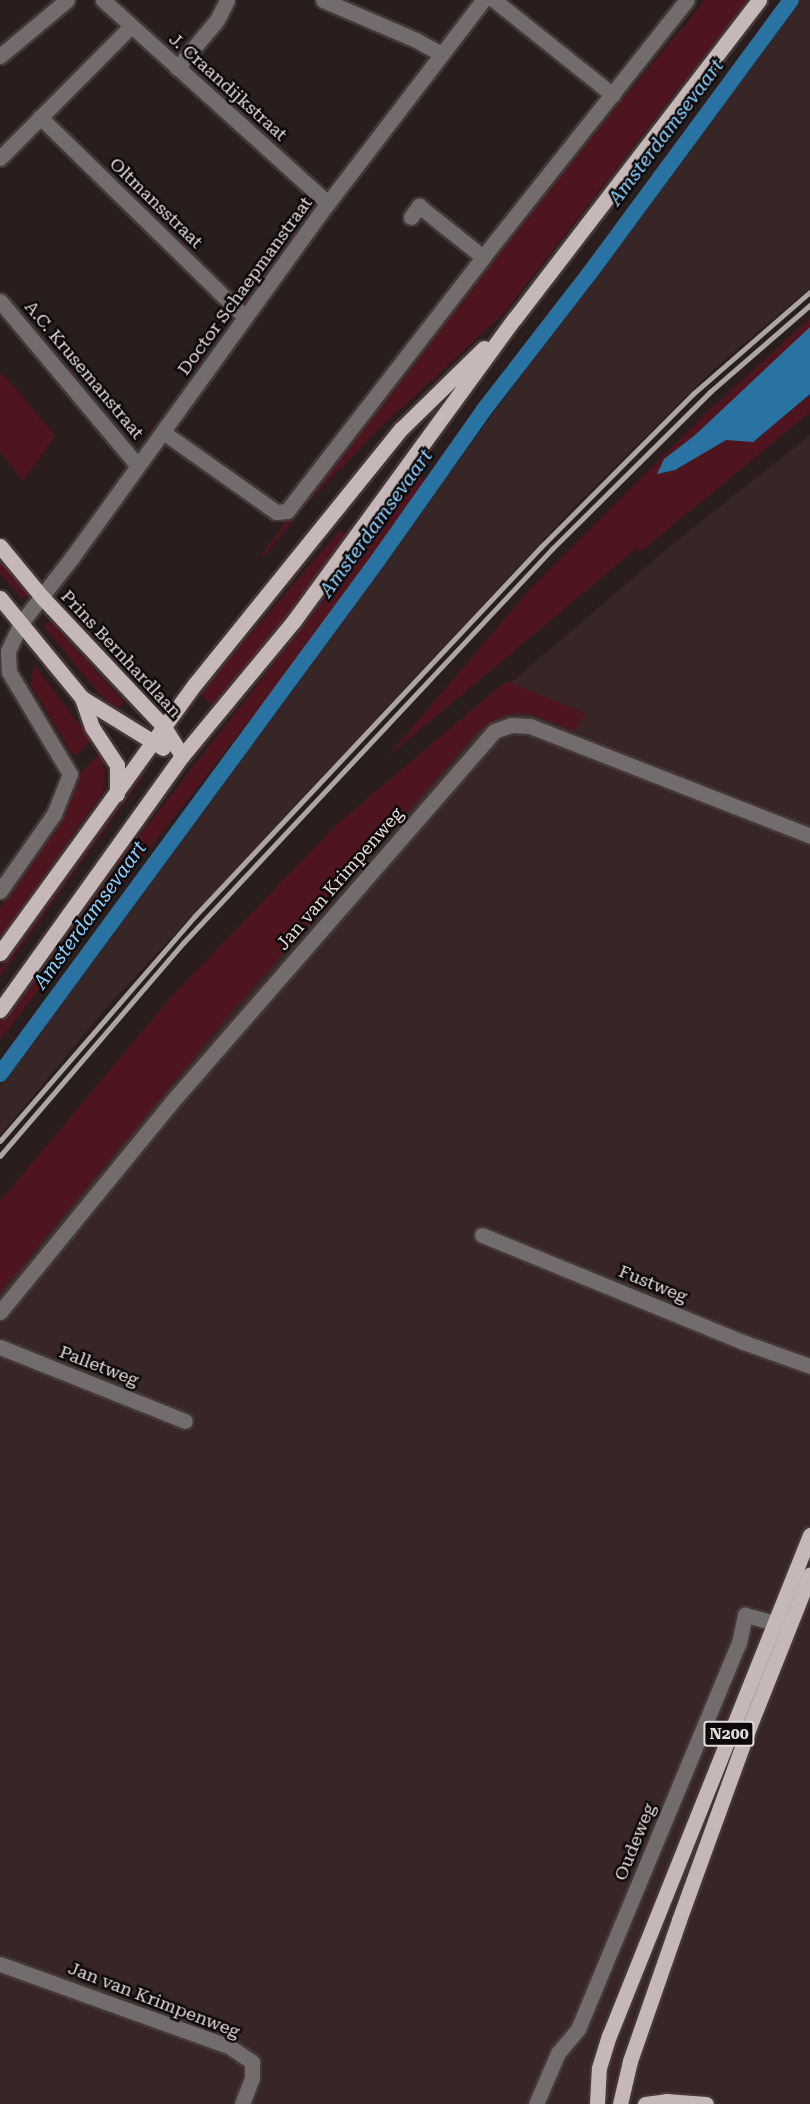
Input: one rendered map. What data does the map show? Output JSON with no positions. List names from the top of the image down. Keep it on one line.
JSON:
{"streets":{"main road":["Prins Bernhardlaan","N200"],"street":["J. Craandijkstraat","Oltmansstraat","Doctor Schaepmanstraat","A.C. Krusemanstraat","Jan van Krimpenweg","Fustweg","Palletweg","Oudeweg"]},"crossings":[["J. Craandijkstraat","Doctor Schaepmanstraat"],["Oltmansstraat","Doctor Schaepmanstraat"],["Doctor Schaepmanstraat","A.C. Krusemanstraat"],["Doctor Schaepmanstraat","Prins Bernhardlaan"],["N200","Oudeweg"]],"water":["Amsterdamsevaart"]}
